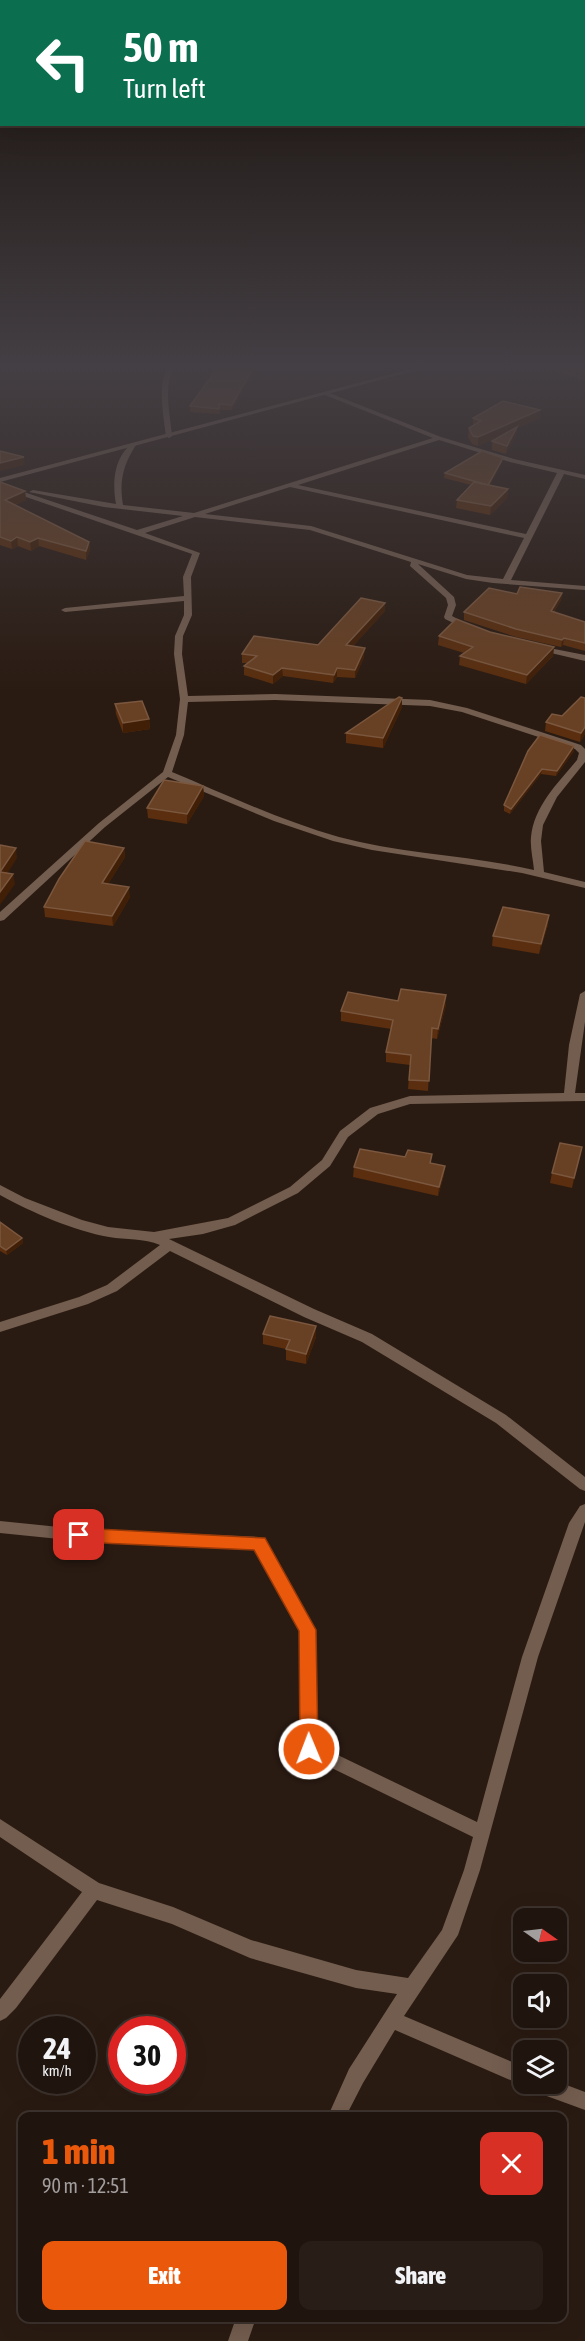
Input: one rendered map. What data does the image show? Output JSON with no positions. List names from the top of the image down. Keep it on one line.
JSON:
{"north":"right","page":{"turn":["50 m","Turn left"],"speed":"24 km/h","limit":"30","heading":["1 min","90 m · 12:51"],"buttons":["Exit","Share"]}}
